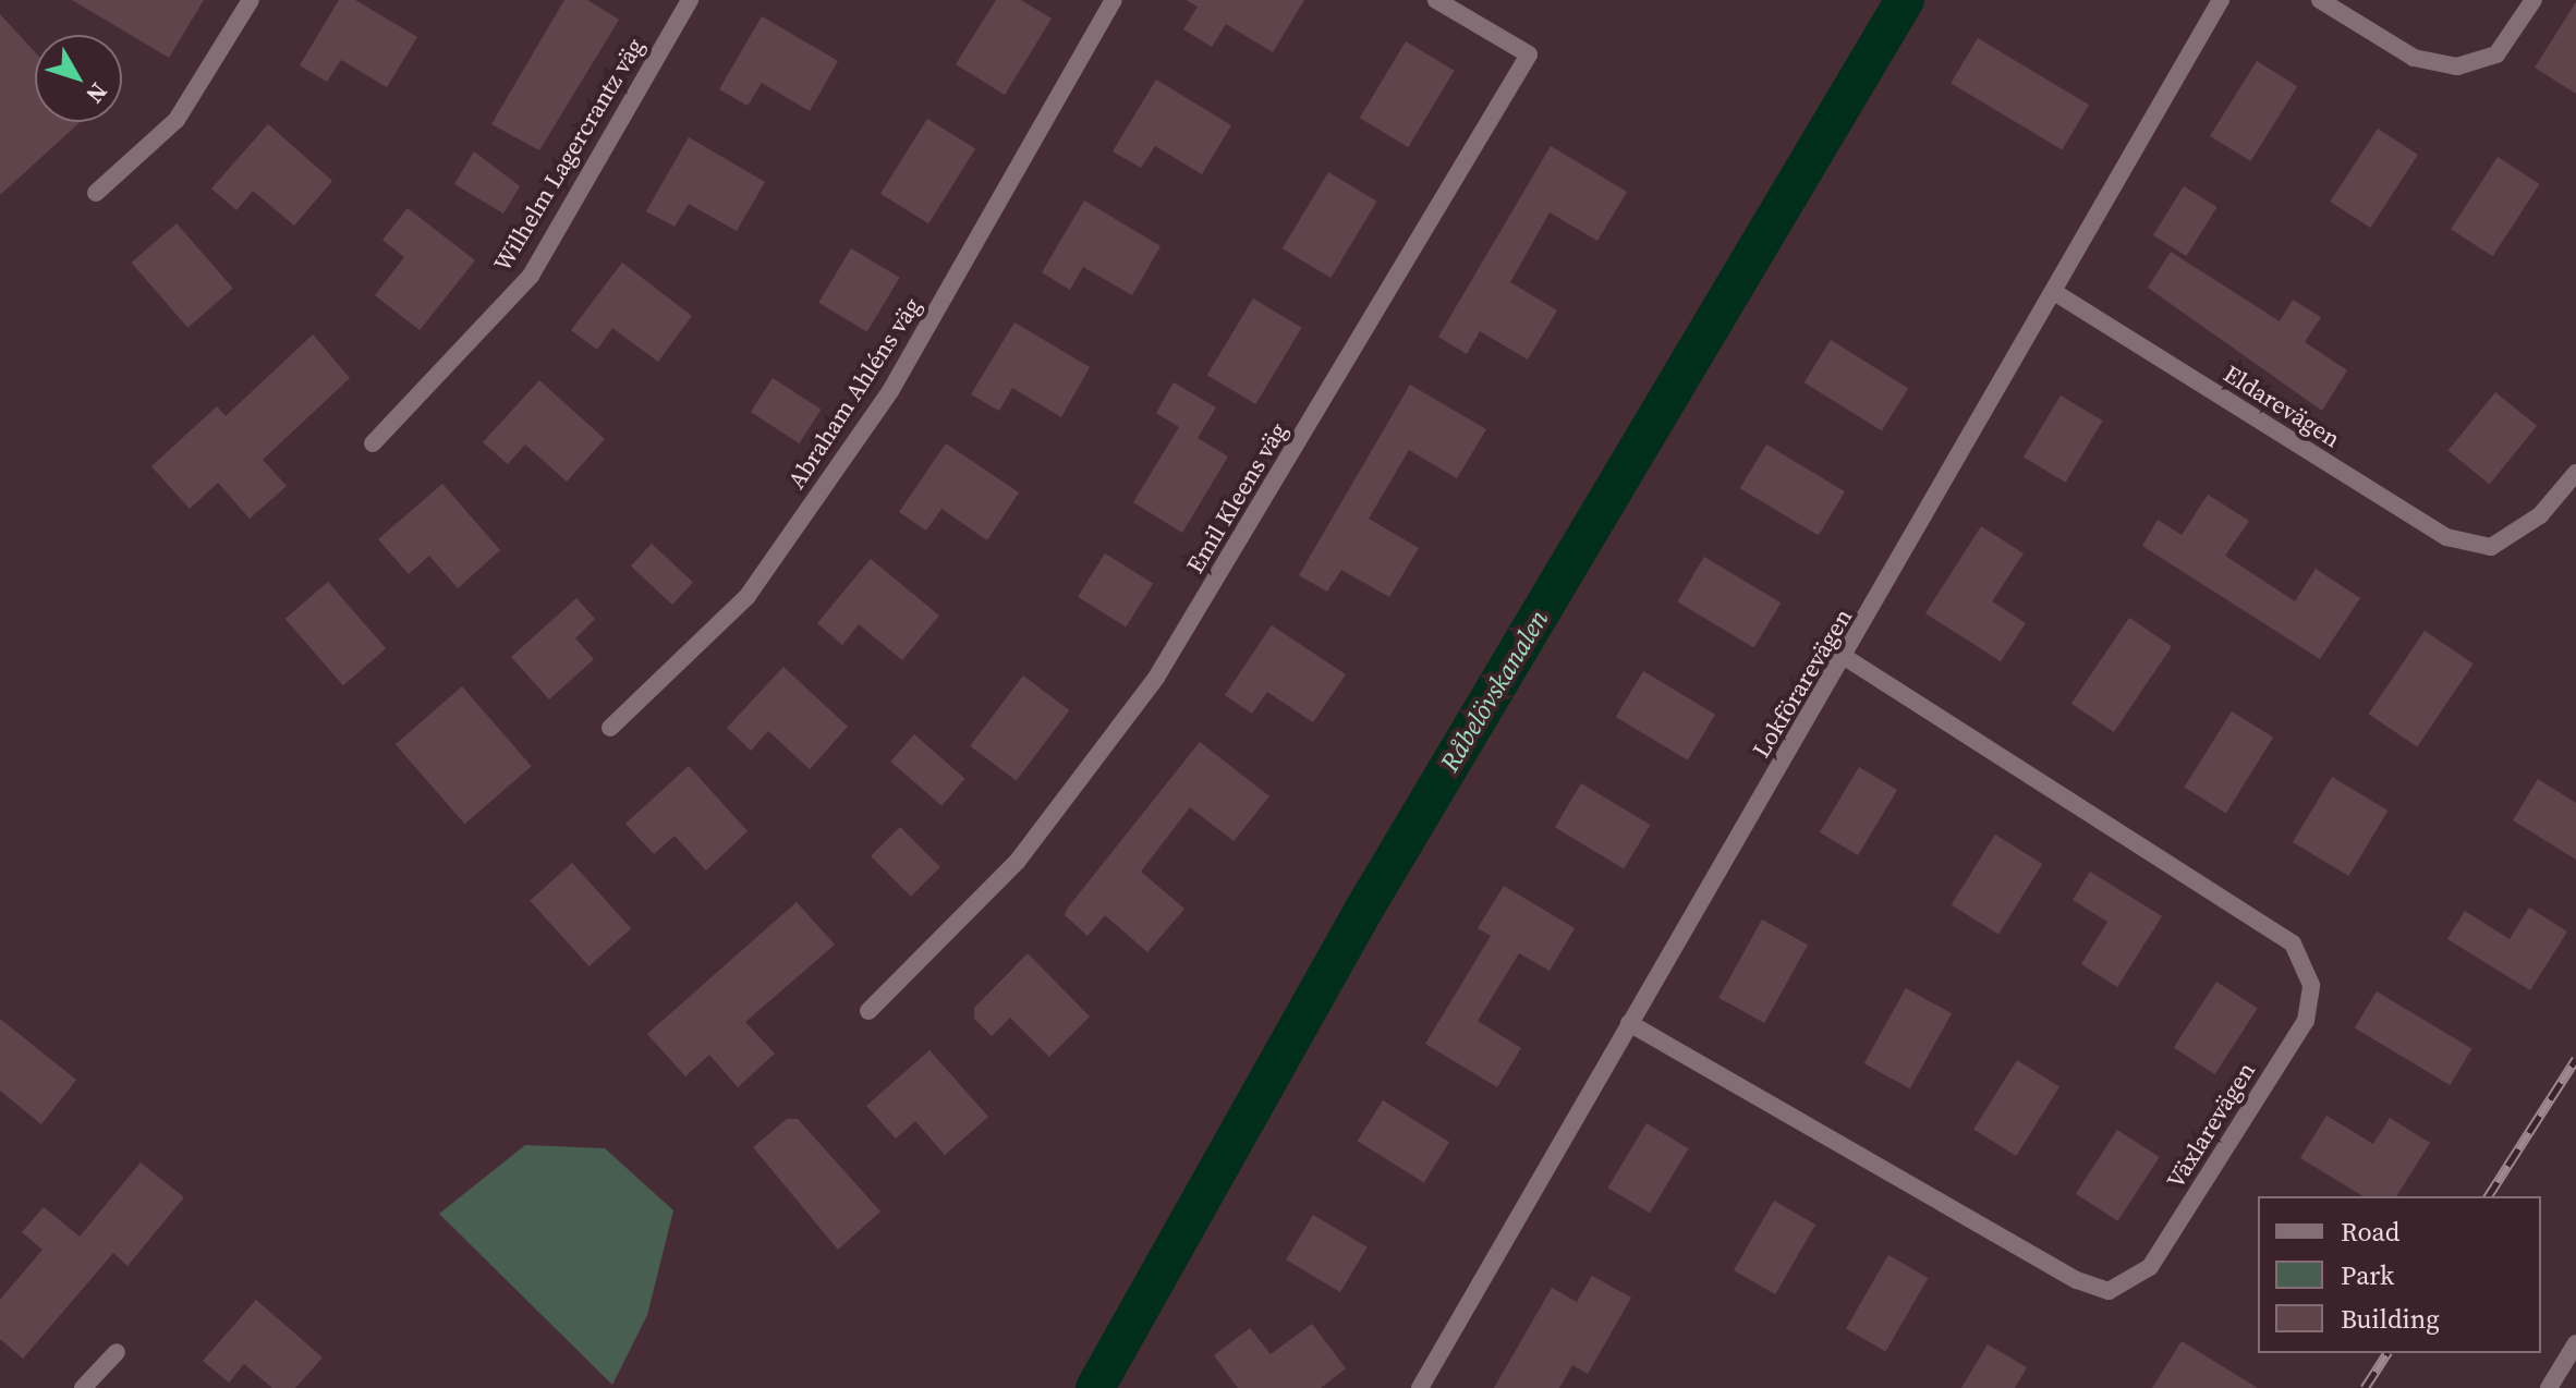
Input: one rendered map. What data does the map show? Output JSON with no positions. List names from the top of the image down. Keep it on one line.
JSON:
{"streets":{"street":["Wilhelm Lagercrantz väg","Abraham Ahléns väg","Eldarevägen","Emil Kleens väg","Lokförarevägen","Växlarevägen"]},"crossings":[["Eldarevägen","Lokförarevägen"],["Lokförarevägen","Växlarevägen"]],"water":["Råbelövskanalen"],"legend":["Road","Park","Building"],"north":"bottom right"}
